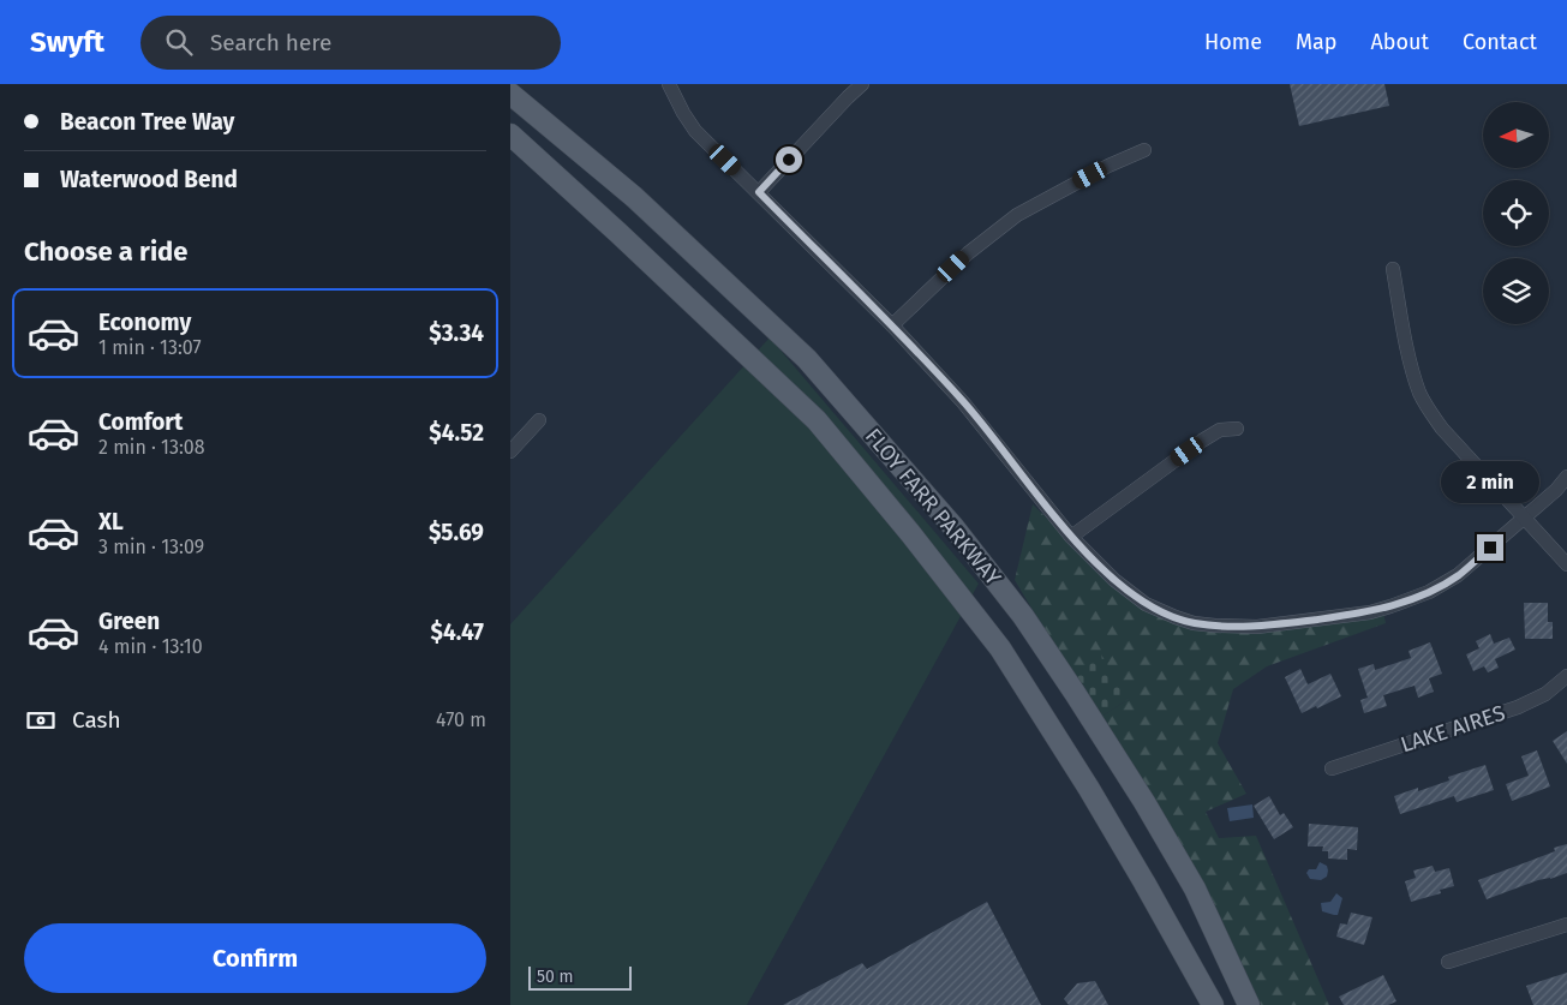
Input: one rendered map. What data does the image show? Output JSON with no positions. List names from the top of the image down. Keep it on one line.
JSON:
{"streets":{"main road":["FLOY FARR PARKWAY"],"street":["LAKE AIRES"]},"scale_bar":"50 m","north":"left","page":{"header":"Swyft","search":"Search here","nav":["Home","Map","About","Contact"],"banner":["Beacon Tree Way","Waterwood Bend"],"heading":"Choose a ride","list":[{"name":"Economy","note":"1 min · 13:07","value":"$3.34"},{"name":"Comfort","note":"2 min · 13:08","value":"$4.52"},{"name":"XL","note":"3 min · 13:09","value":"$5.69"},{"name":"Green","note":"4 min · 13:10","value":"$4.47"}],"bubble":"2 min","pay":["Cash","470 m"],"buttons":"Confirm","scale":"50 m"}}
